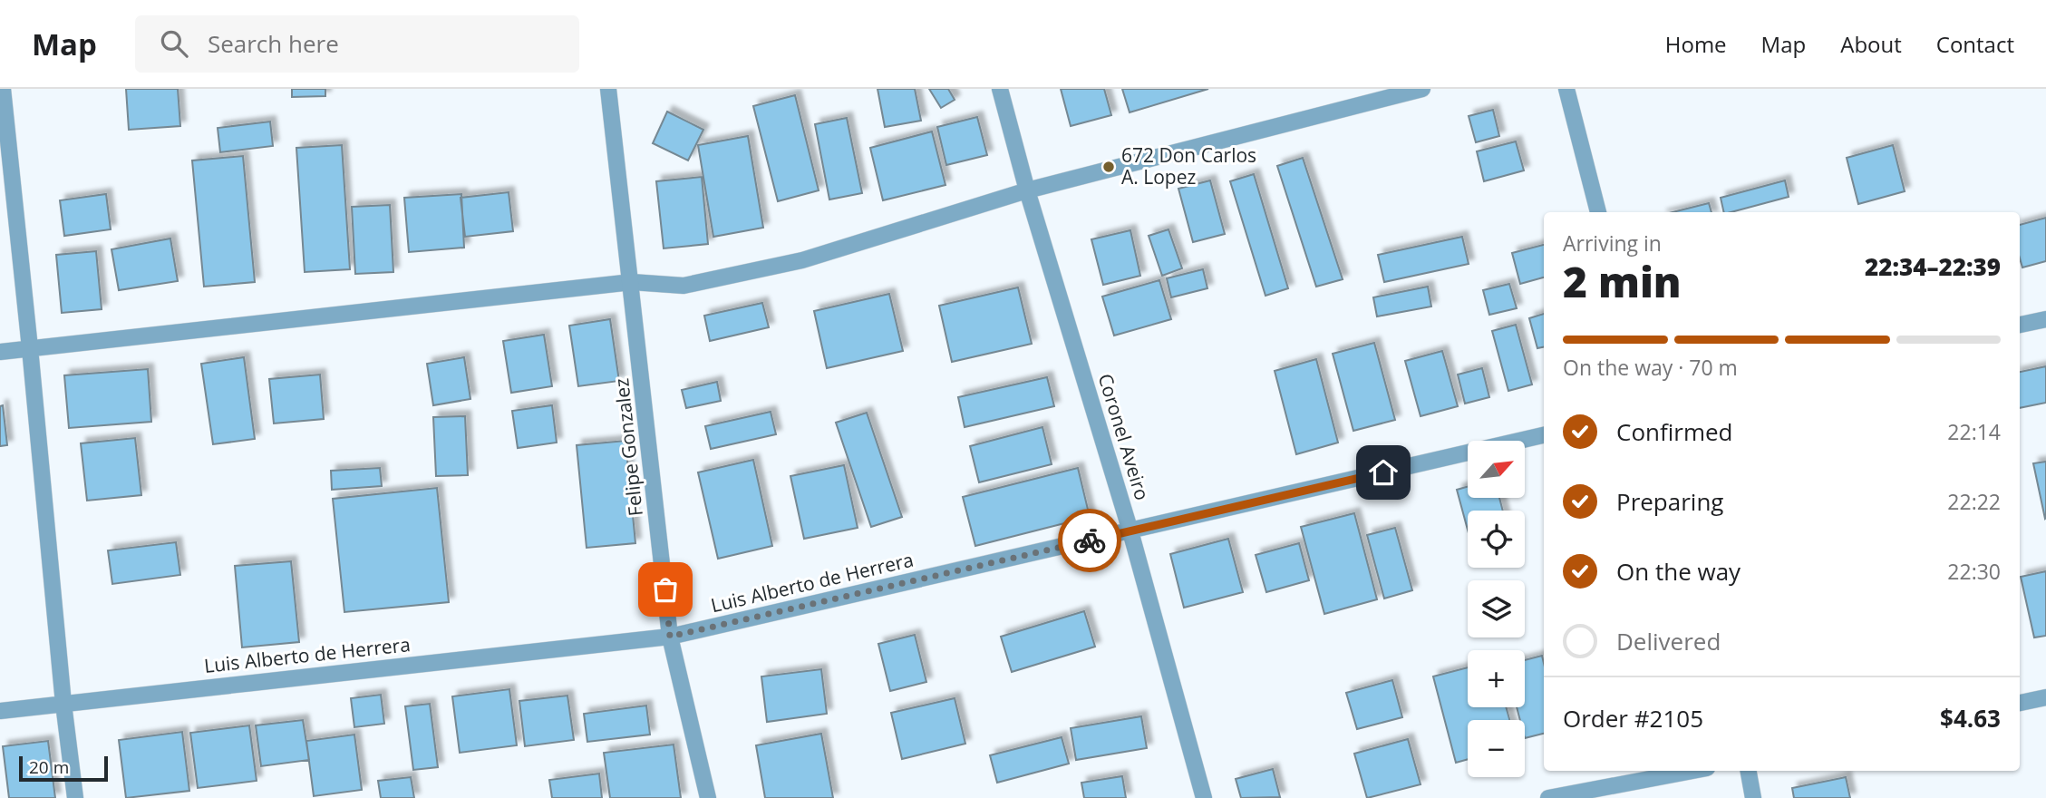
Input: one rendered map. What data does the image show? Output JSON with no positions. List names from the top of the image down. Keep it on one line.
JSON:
{"streets":{"street":["Coronel Aveiro","Felipe Gonzalez","Luis Alberto de Herrera"]},"crossings":[["Coronel Aveiro","Luis Alberto de Herrera"],["Felipe Gonzalez","Luis Alberto de Herrera"]],"places":["672 Don Carlos A. Lopez"],"scale_bar":"20 m","north":"top right","page":{"header":"Map","search":"Search here","nav":["Home","Map","About","Contact"],"heading":["2 min","Arriving in","22:34–22:39"],"panel":["Order #2105","$4.63"],"bar":"On the way · 70 m","list":[["Confirmed","22:14"],["Preparing","22:22"],["On the way","22:30"],"Delivered"],"map_buttons":["+","−"],"scale":"20 m"}}
